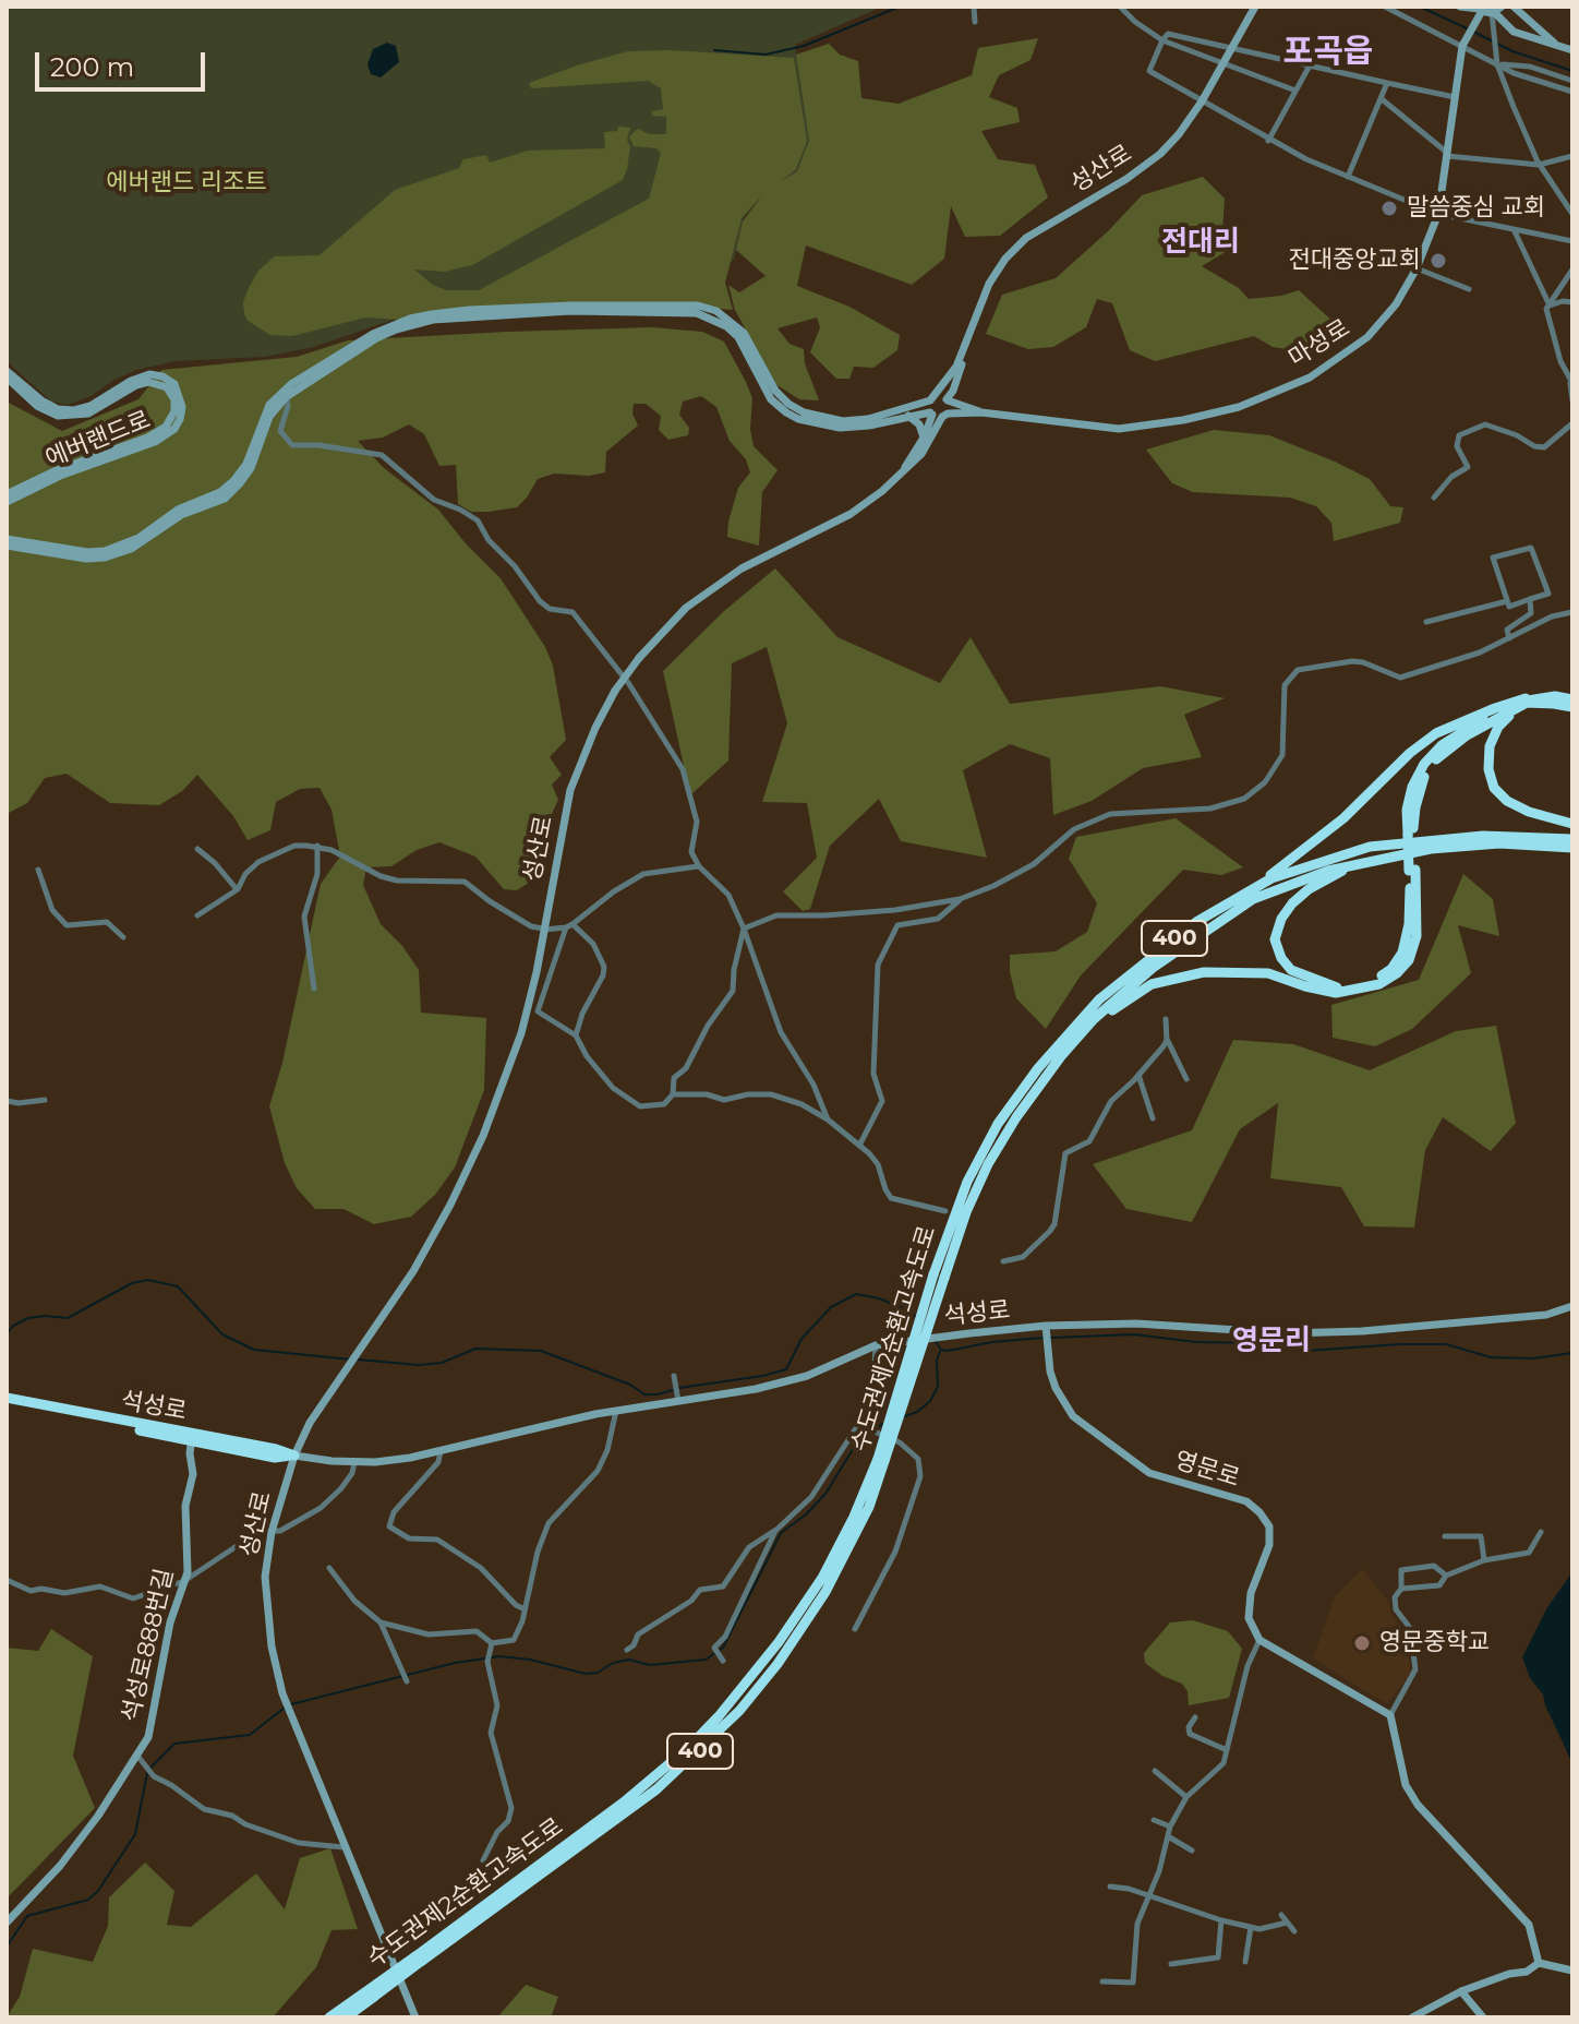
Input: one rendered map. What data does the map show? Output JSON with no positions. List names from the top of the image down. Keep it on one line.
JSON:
{"streets":{"highway":["400","석성로","수도권제2순환고속도로"],"street":["성산로","마성로","에버랜드로","영문로","석성로888번길"]},"crossings":[["성산로","석성로"],["석성로","영문로"],["석성로","석성로888번길"]],"districts":["포곡읍","전대리","영문리"],"parks":["에버랜드 리조트"],"places":["말씀중심 교회","전대중앙교회","영문중학교"],"scale_bar":"200 m"}
